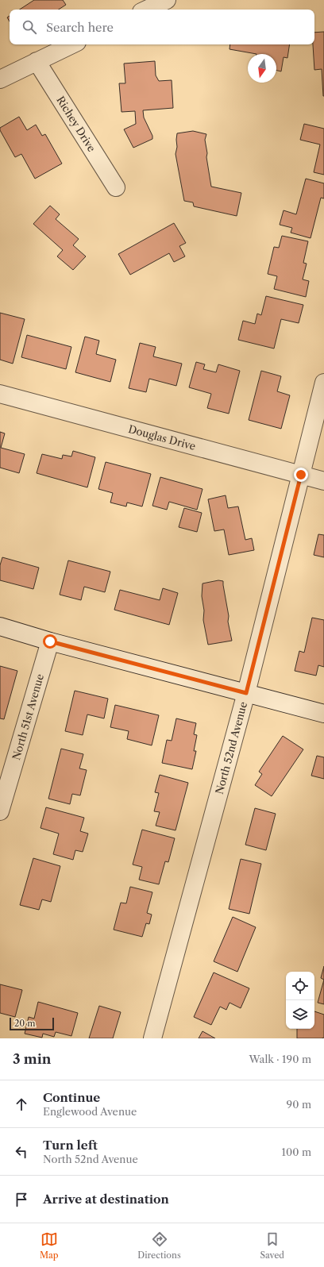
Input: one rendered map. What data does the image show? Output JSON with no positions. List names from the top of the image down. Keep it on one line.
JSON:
{"streets":{"street":["Richey Drive","Douglas Drive","North 51st Avenue","North 52nd Avenue"]},"crossings":[["Douglas Drive","North 52nd Avenue"]],"scale_bar":"20 m","north":"bottom","page":{"search":"Search here","scale":"20 m","heading":["3 min","Walk · 190 m"],"list":[["Continue","Englewood Avenue","90 m"],["Turn left","North 52nd Avenue","100 m"],"Arrive at destination"],"nav":["Map","Directions","Saved"]}}
